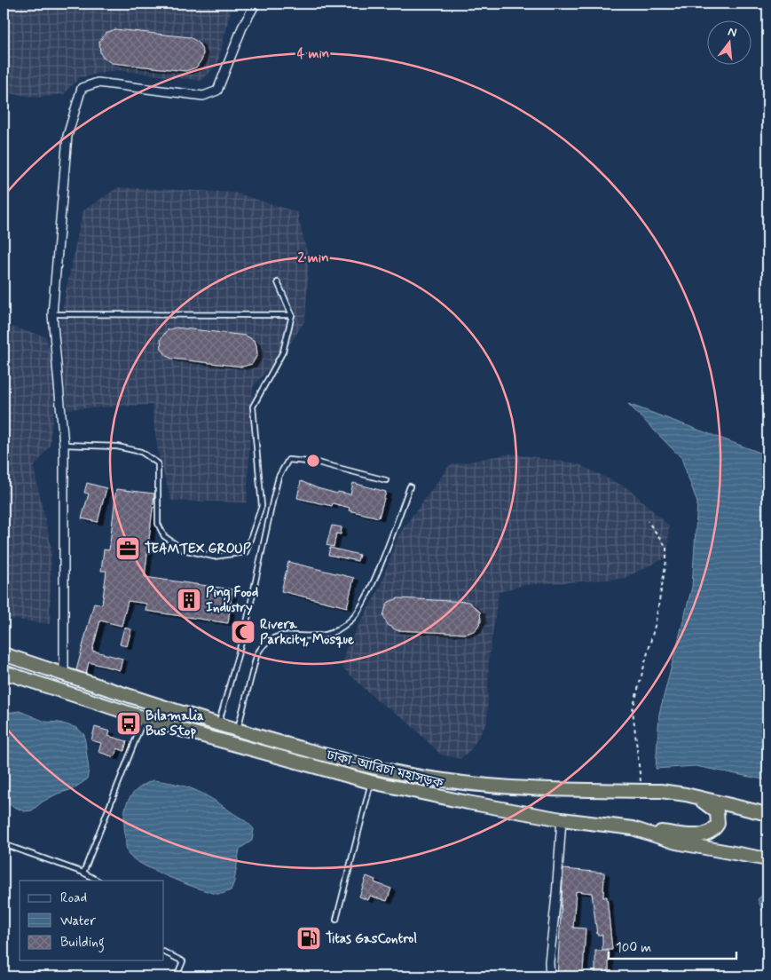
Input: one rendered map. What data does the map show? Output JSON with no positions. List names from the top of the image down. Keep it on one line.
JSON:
{"streets":{"highway":["ঢাকা-আরিচা মহাসড়ক"]},"places":{"office":["TEAMTEX GROUP"],"building":["Ping Food Industry"],"mosque":["Rivera Parkcity, Mosque"],"bus stop":["Bilamalia Bus Stop"],"fuel station":["Titas GasControl"]},"legend":["Road","Water","Building"],"scale_bar":"100 m","north":"top","rings":["4 min","2 min"]}
